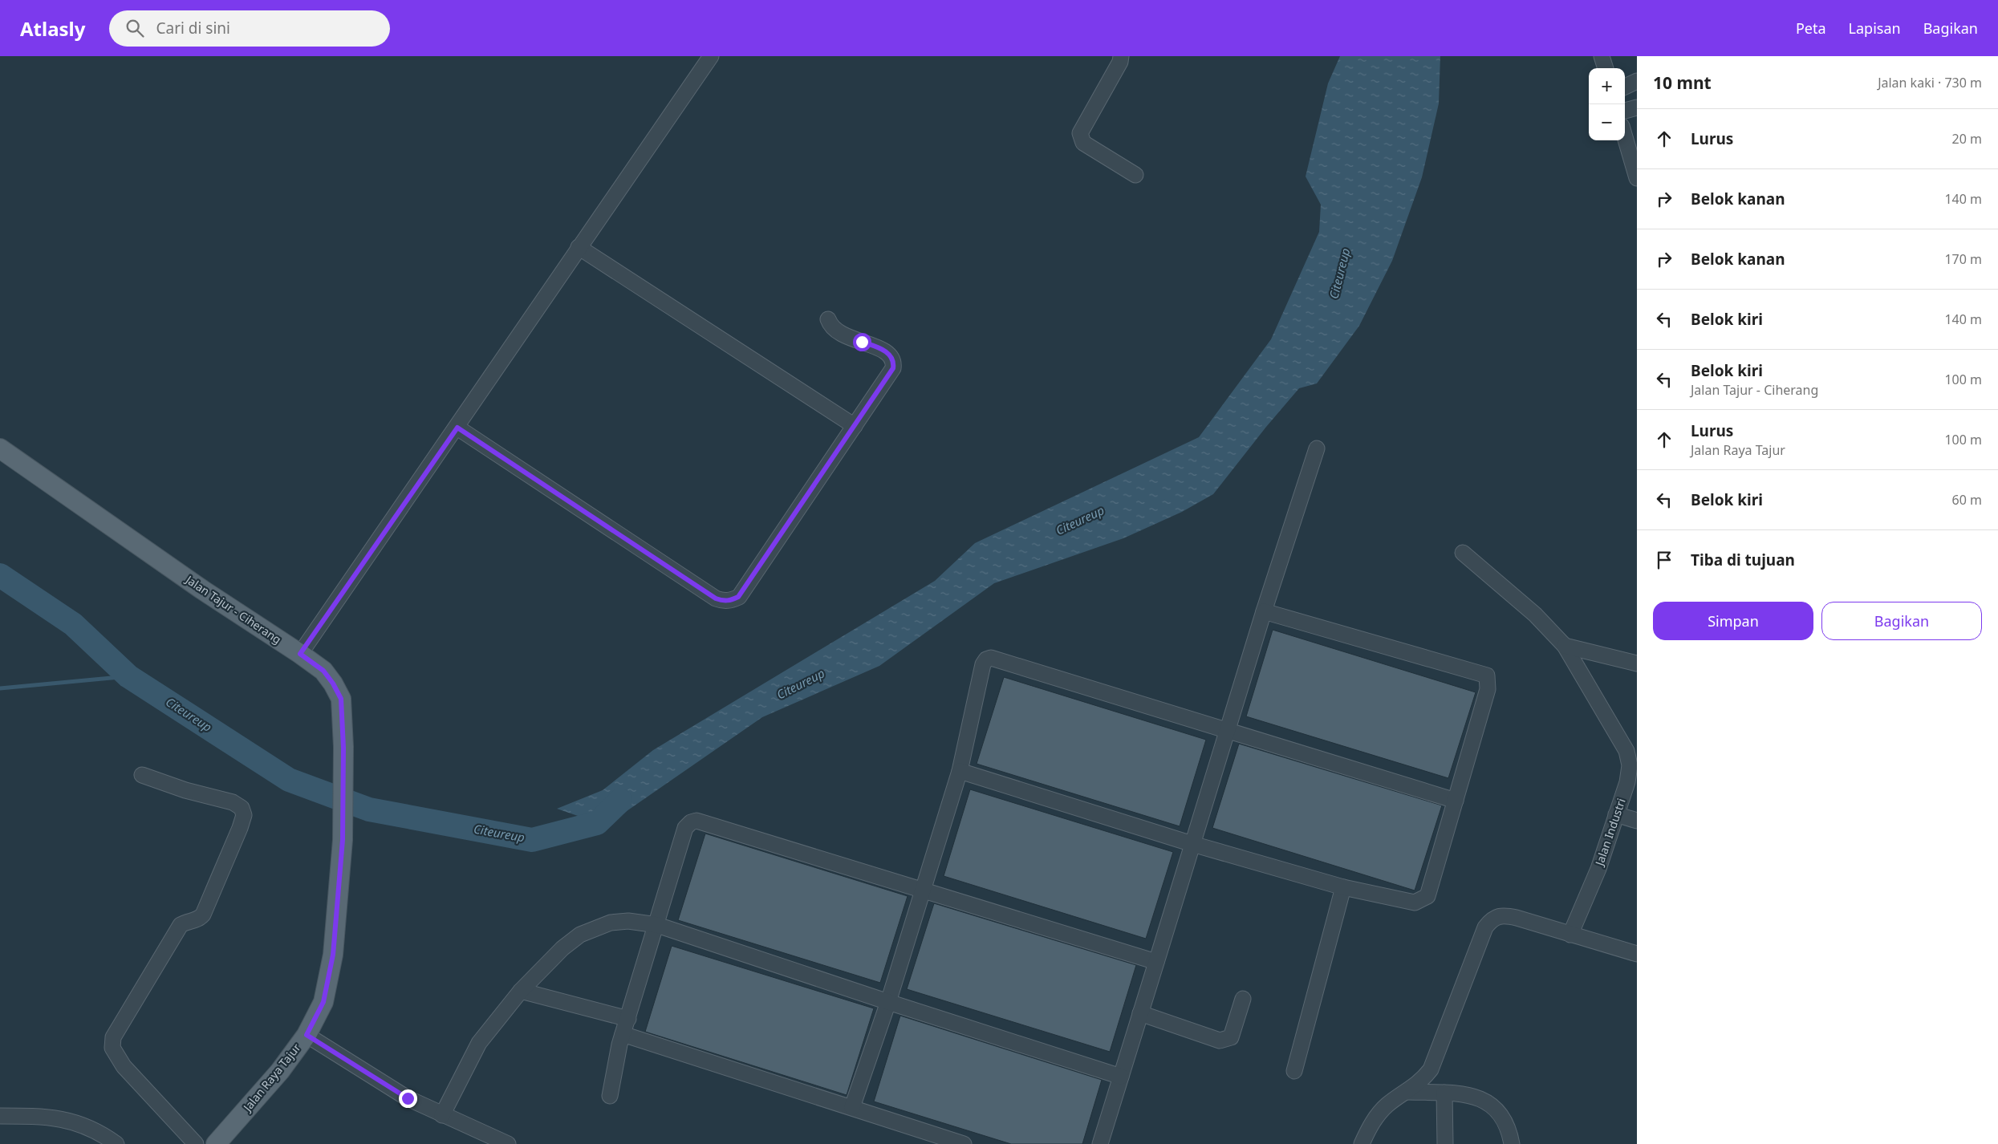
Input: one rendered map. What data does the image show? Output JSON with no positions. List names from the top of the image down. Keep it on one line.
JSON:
{"streets":{"main road":["Jalan Tajur - Ciherang","Jalan Raya Tajur"],"street":["Jalan Industri"]},"crossings":[["Jalan Tajur - Ciherang","Jalan Raya Tajur"]],"water":["Citeureup"],"page":{"header":"Atlasly","search":"Cari di sini","nav":["Peta","Lapisan","Bagikan"],"heading":["10 mnt","Jalan kaki · 730 m"],"map_buttons":["+","−"],"list":[["Lurus","20 m"],["Belok kanan","140 m"],["Belok kanan","170 m"],["Belok kiri","140 m"],["Belok kiri","Jalan Tajur - Ciherang","100 m"],["Lurus","Jalan Raya Tajur","100 m"],["Belok kiri","60 m"],"Tiba di tujuan"],"buttons":["Simpan","Bagikan"]}}
